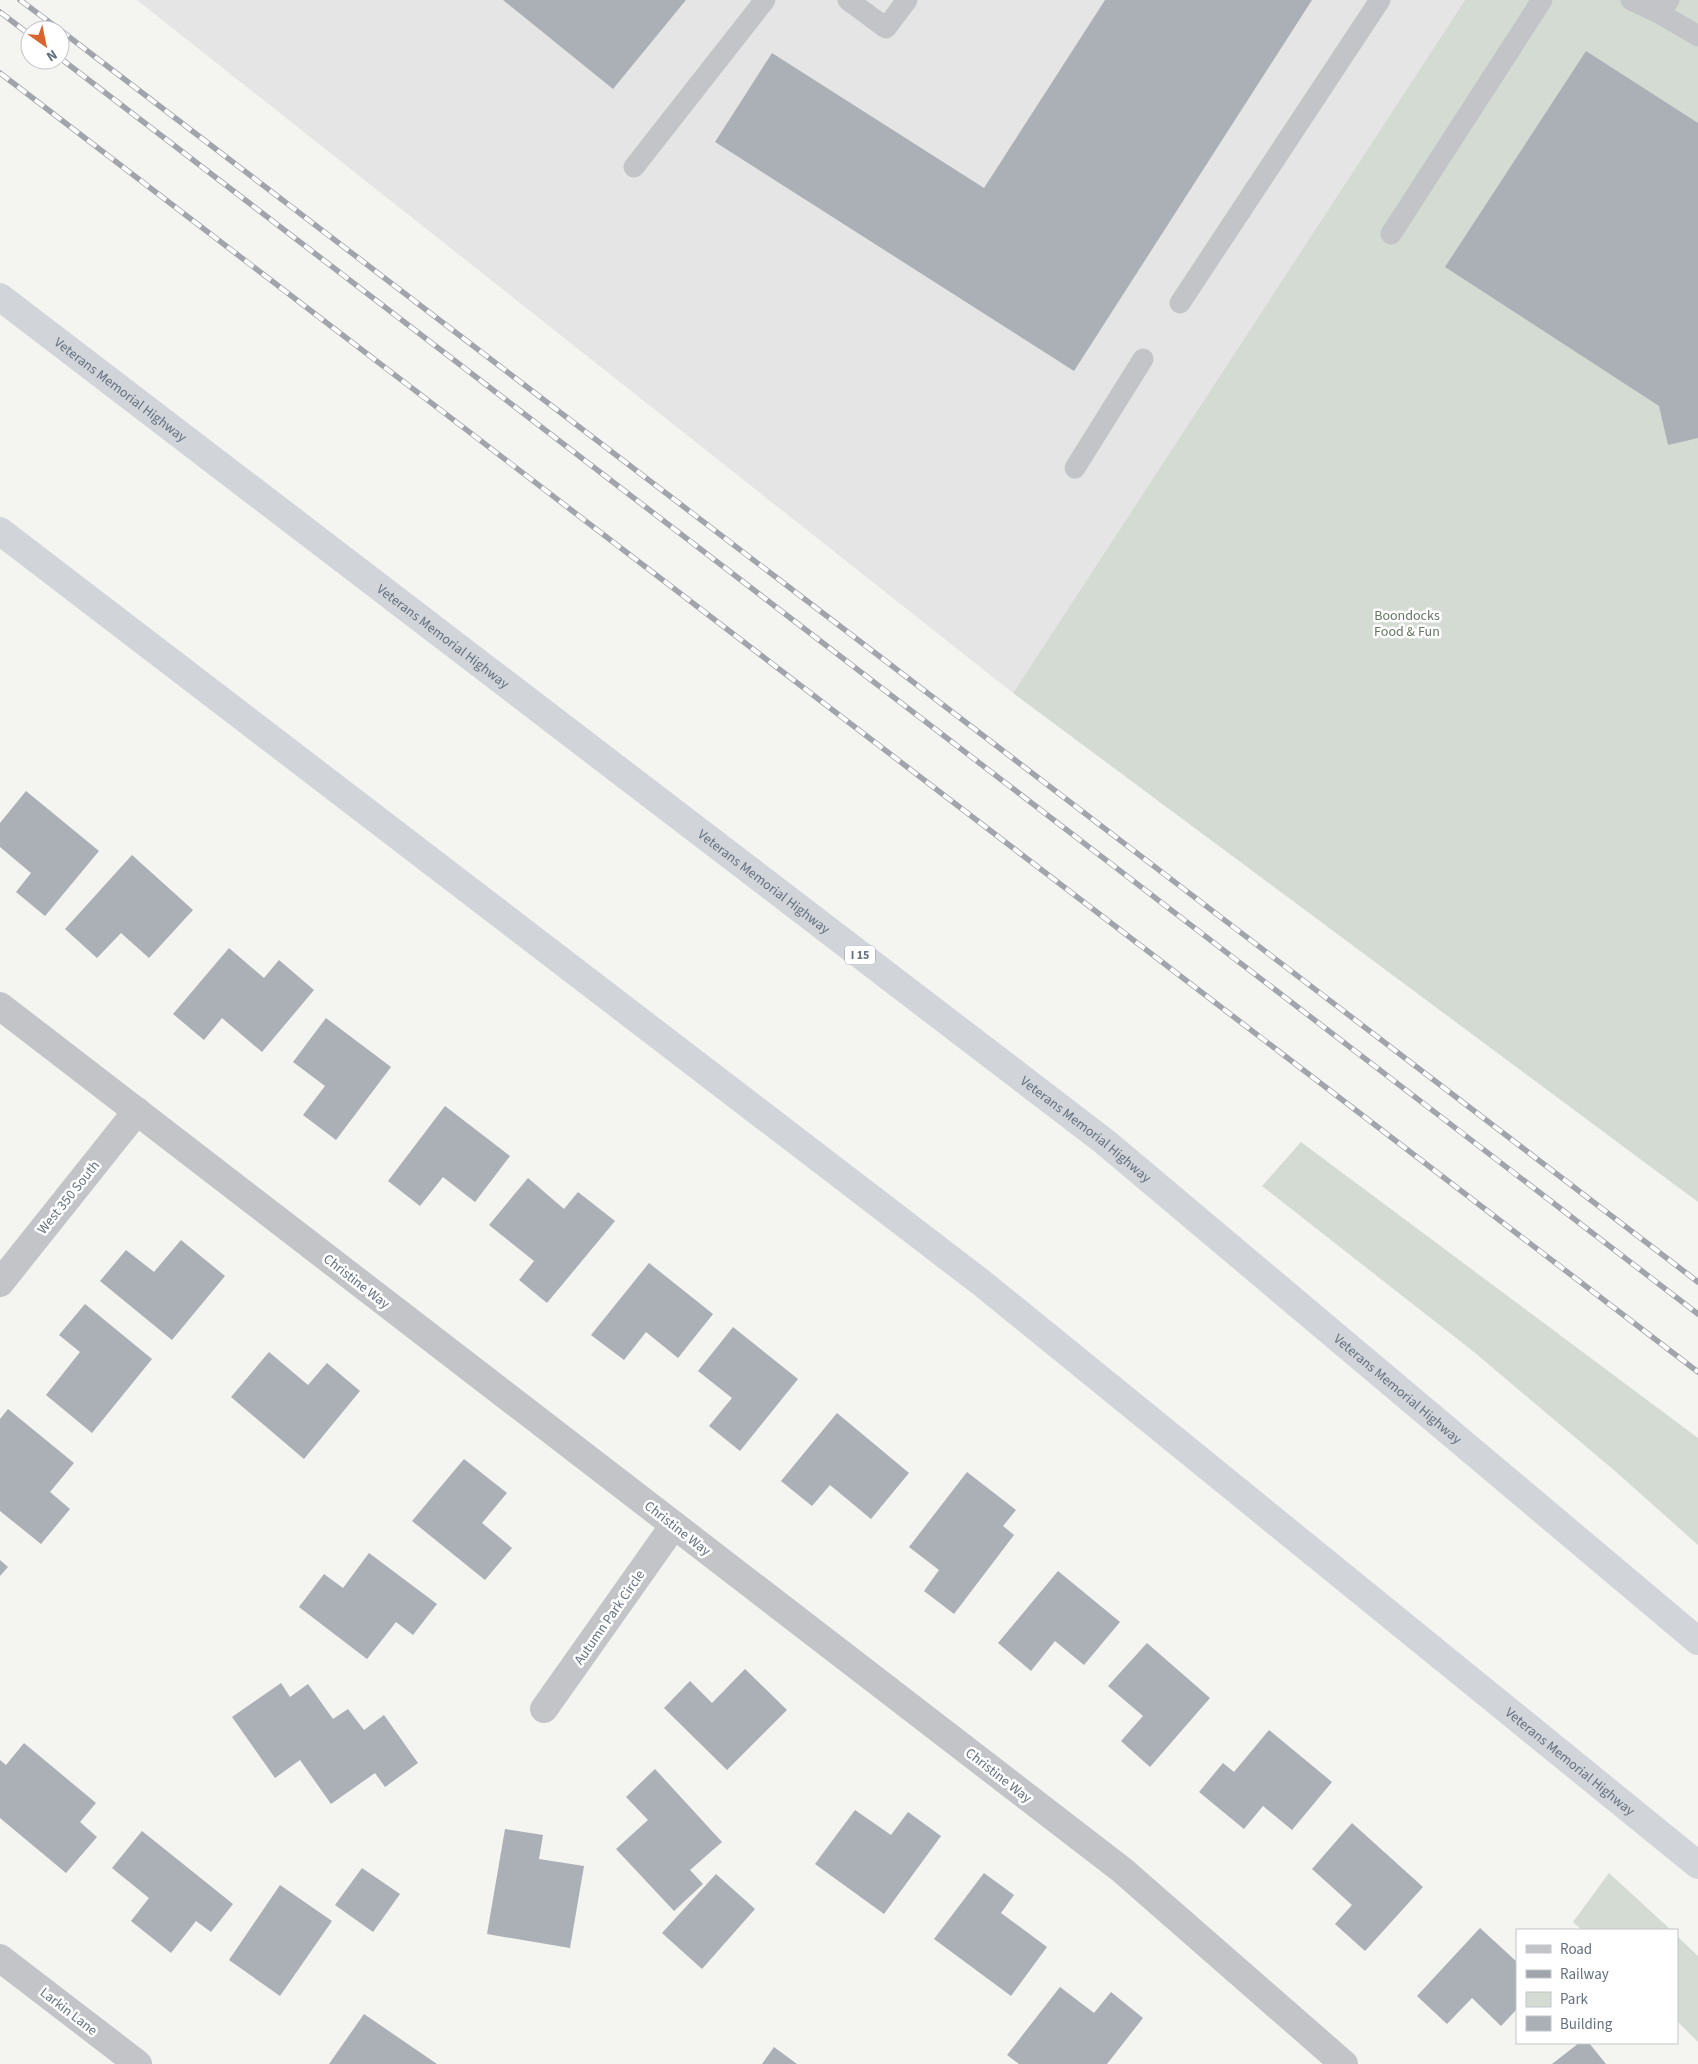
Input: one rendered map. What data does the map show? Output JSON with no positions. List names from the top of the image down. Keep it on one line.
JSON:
{"streets":{"highway":["Veterans Memorial Highway","I 15"],"street":["West 350 South","Christine Way","Autumn Park Circle","Larkin Lane"]},"crossings":[["West 350 South","Christine Way"],["Christine Way","Autumn Park Circle"]],"parks":["Boondocks Food & Fun"],"legend":["Road","Railway","Park","Building"],"north":"bottom right"}
